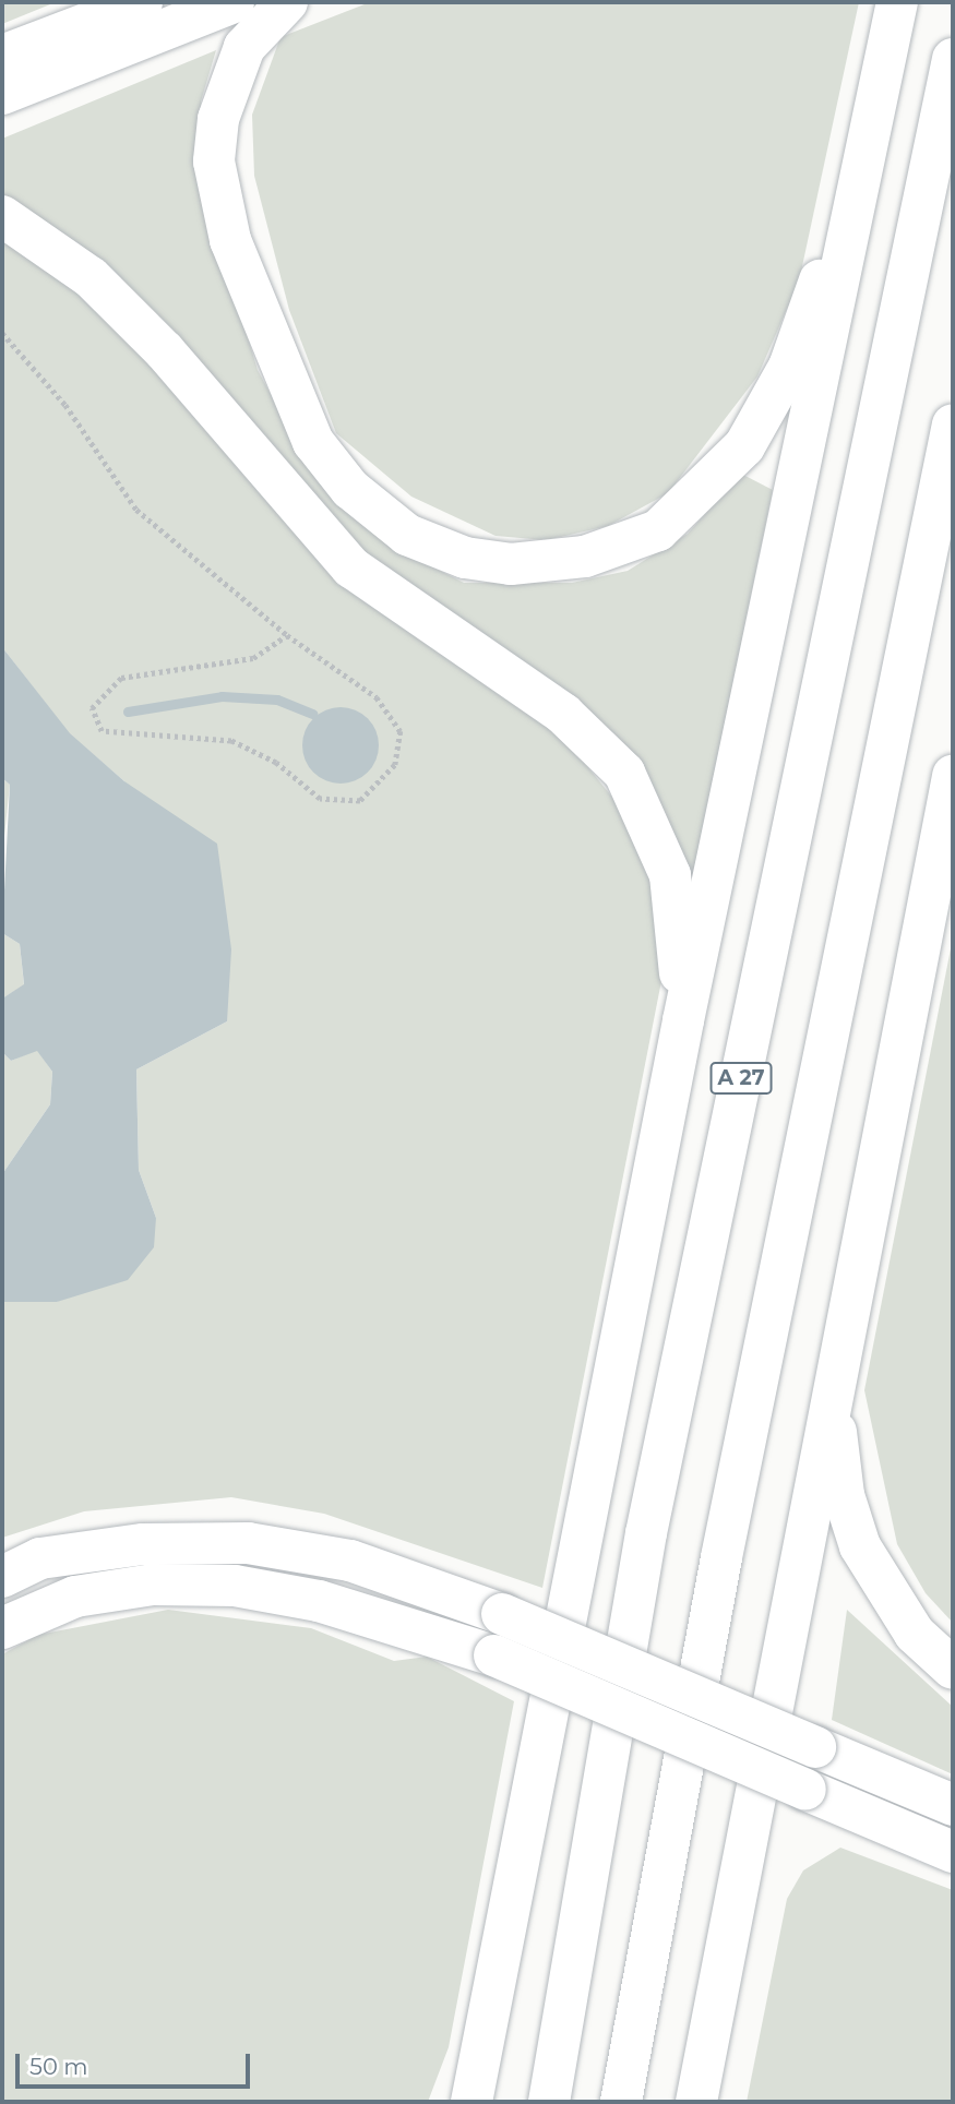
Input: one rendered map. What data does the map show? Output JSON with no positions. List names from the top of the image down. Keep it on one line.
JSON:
{"streets":{"highway":["A 27"]},"scale_bar":"50 m"}
